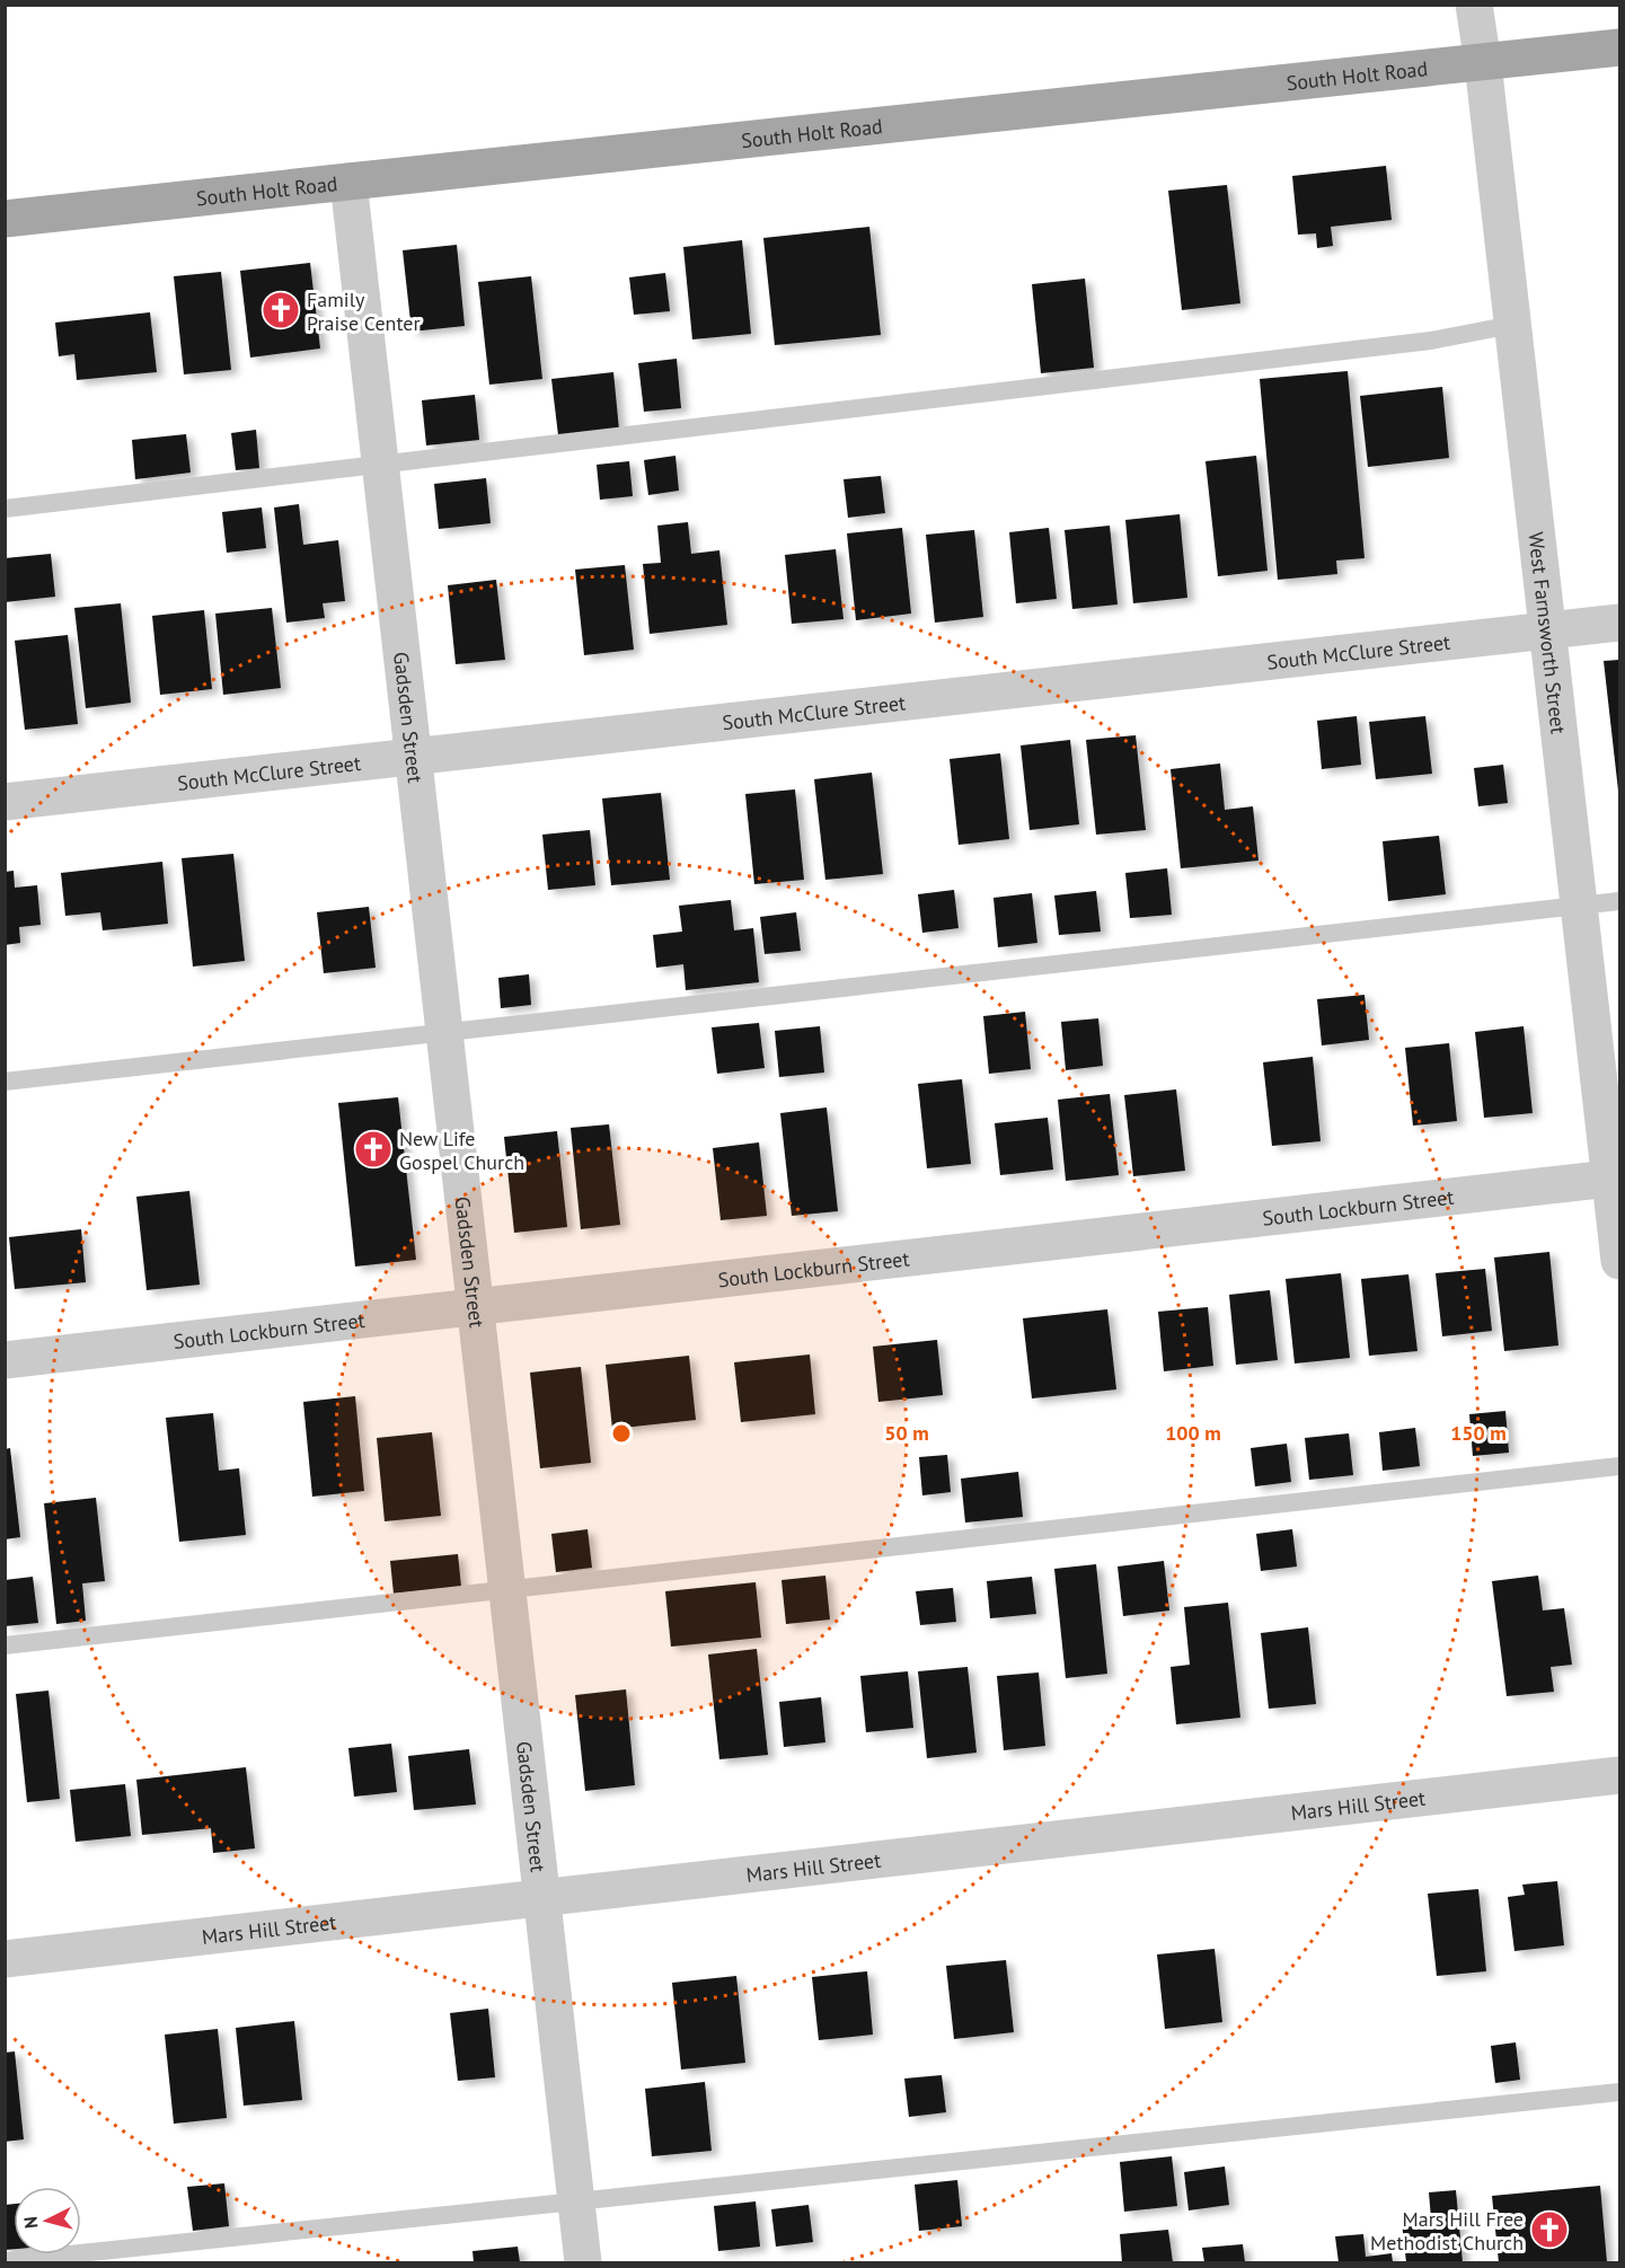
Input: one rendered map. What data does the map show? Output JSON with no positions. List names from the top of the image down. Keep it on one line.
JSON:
{"streets":{"main road":["South Holt Road"],"street":["West Farnsworth Street","South McClure Street","Gadsden Street","South Lockburn Street","Mars Hill Street"]},"crossings":[["South Holt Road","West Farnsworth Street"],["South Holt Road","Gadsden Street"],["West Farnsworth Street","South McClure Street"],["West Farnsworth Street","South Lockburn Street"],["South McClure Street","Gadsden Street"],["Gadsden Street","South Lockburn Street"],["Gadsden Street","Mars Hill Street"]],"places":{"church":["Family Praise Center","New Life Gospel Church","Mars Hill Free Methodist Church"]},"north":"left","rings":["50 m","100 m","150 m"]}
